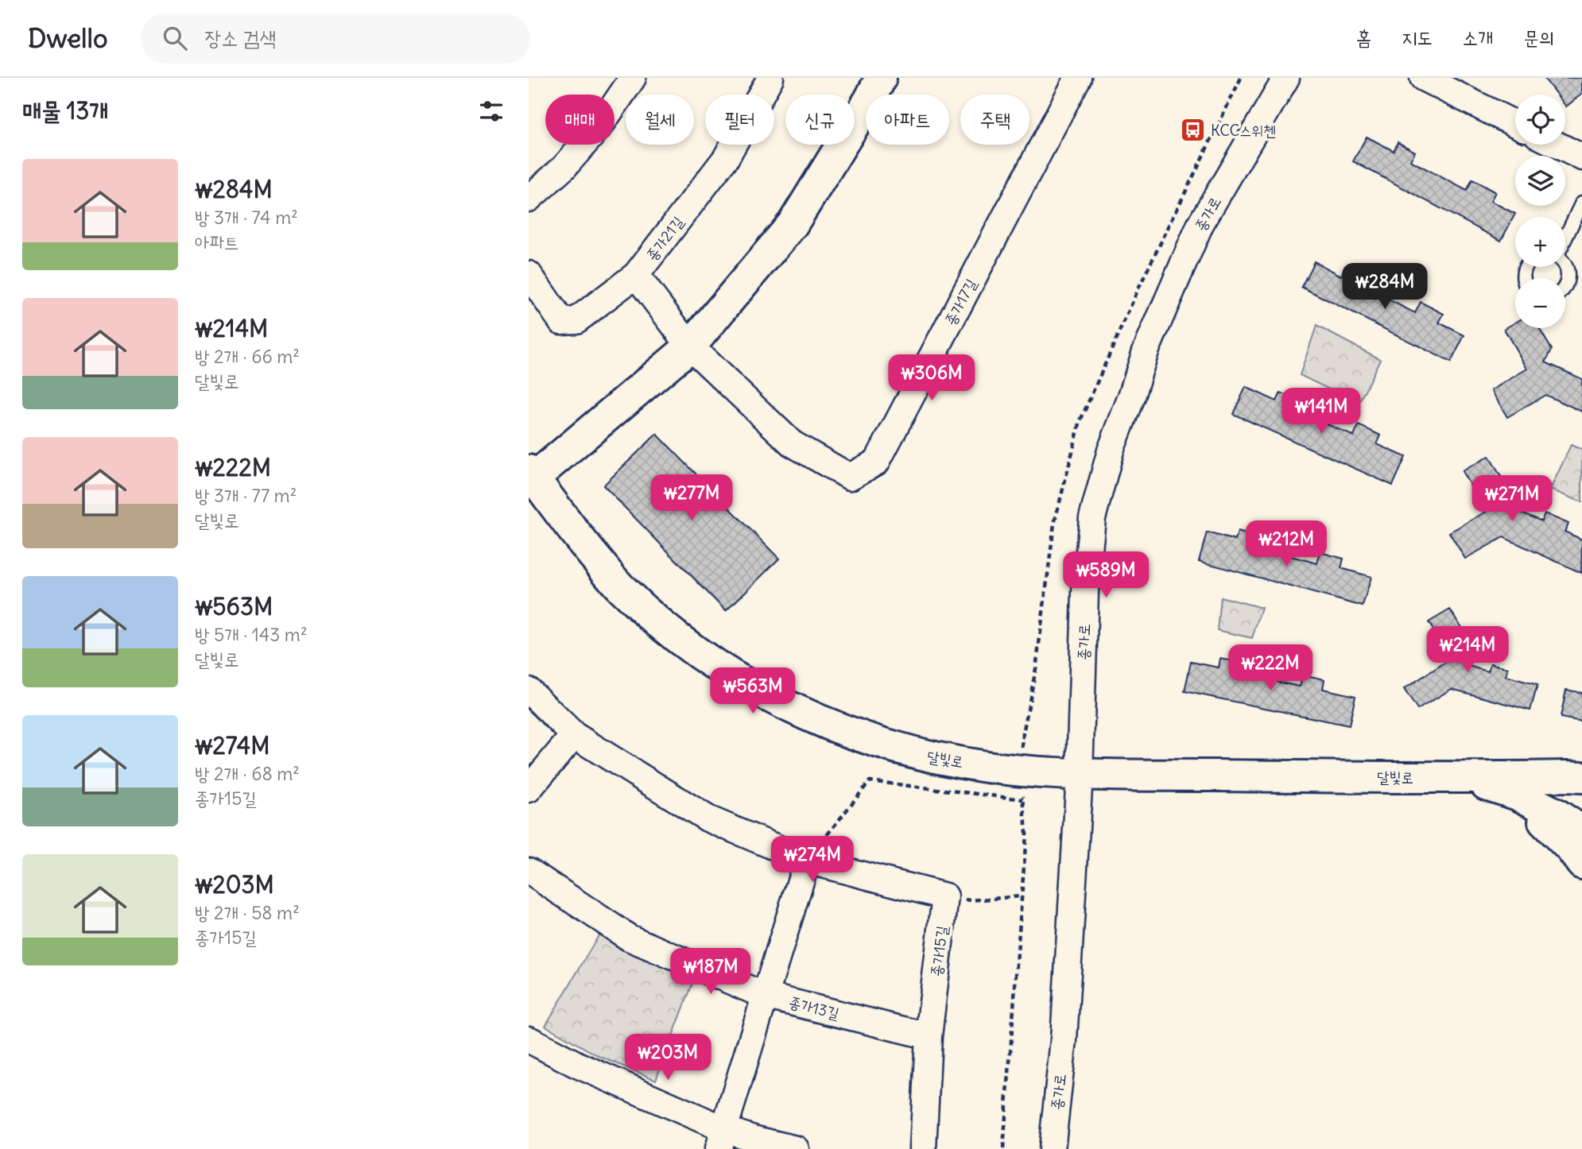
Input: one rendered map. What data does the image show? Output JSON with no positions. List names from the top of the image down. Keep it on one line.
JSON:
{"streets":{"main road":["달빛로"],"street":["종가로","종가21길","종가17길","종가15길","종가13길"]},"crossings":[["종가로","달빛로"],["종가15길","종가13길"]],"places":{"bus stop":["KCC스위첸"]},"page":{"header":"Dwello","search":"장소 검색","nav":["홈","지도","소개","문의"],"heading":"매물 13개","map_buttons":["+","−"],"chip":["매매","월세","필터","신규","아파트","주택"],"list":[{"name":"₩284M","note":"방 3개 · 74 m² · 아파트"},{"name":"₩214M","note":"방 2개 · 66 m² · 달빛로"},{"name":"₩222M","note":"방 3개 · 77 m² · 달빛로"},{"name":"₩563M","note":"방 5개 · 143 m² · 달빛로"},{"name":"₩274M","note":"방 2개 · 68 m² · 종가15길"},{"name":"₩203M","note":"방 2개 · 58 m² · 종가15길"}],"price":["₩284M","₩306M","₩141M","₩277M","₩271M","₩212M","₩589M","₩214M","₩222M","₩563M","₩274M","₩187M","₩203M"]}}
